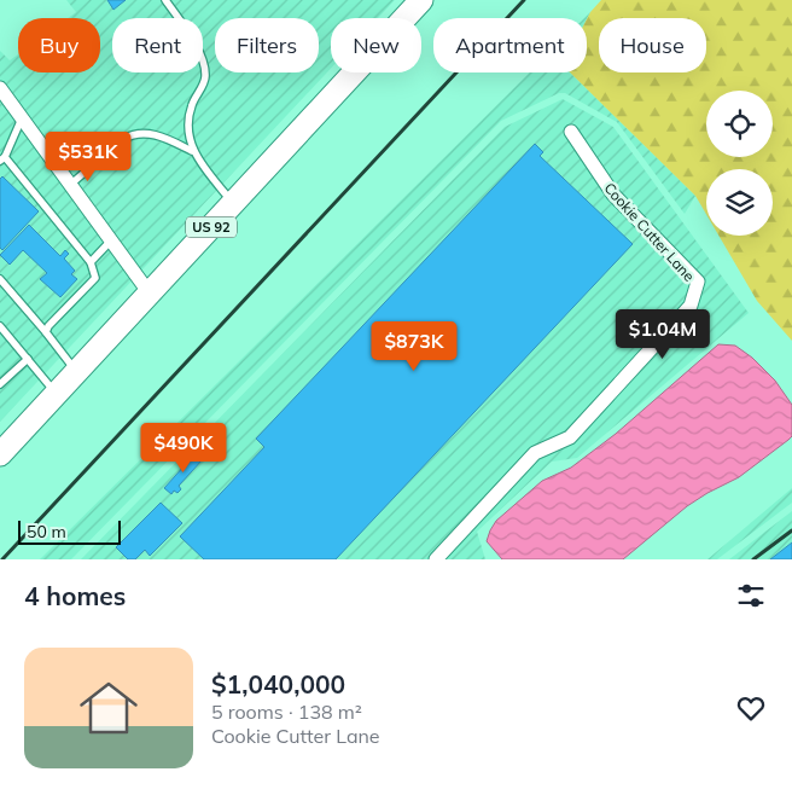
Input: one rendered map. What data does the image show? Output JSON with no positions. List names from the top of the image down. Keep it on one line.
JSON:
{"streets":{"main road":["US 92"],"street":["Cookie Cutter Lane"]},"scale_bar":"50 m","page":{"chip":["Buy","Rent","Filters","New","Apartment","House"],"price":["$531K","$1.04M","$873K","$490K"],"scale":"50 m","heading":"4 homes","list":[{"name":"$1,040,000","note":"5 rooms · 138 m² · Cookie Cutter Lane"}]}}
